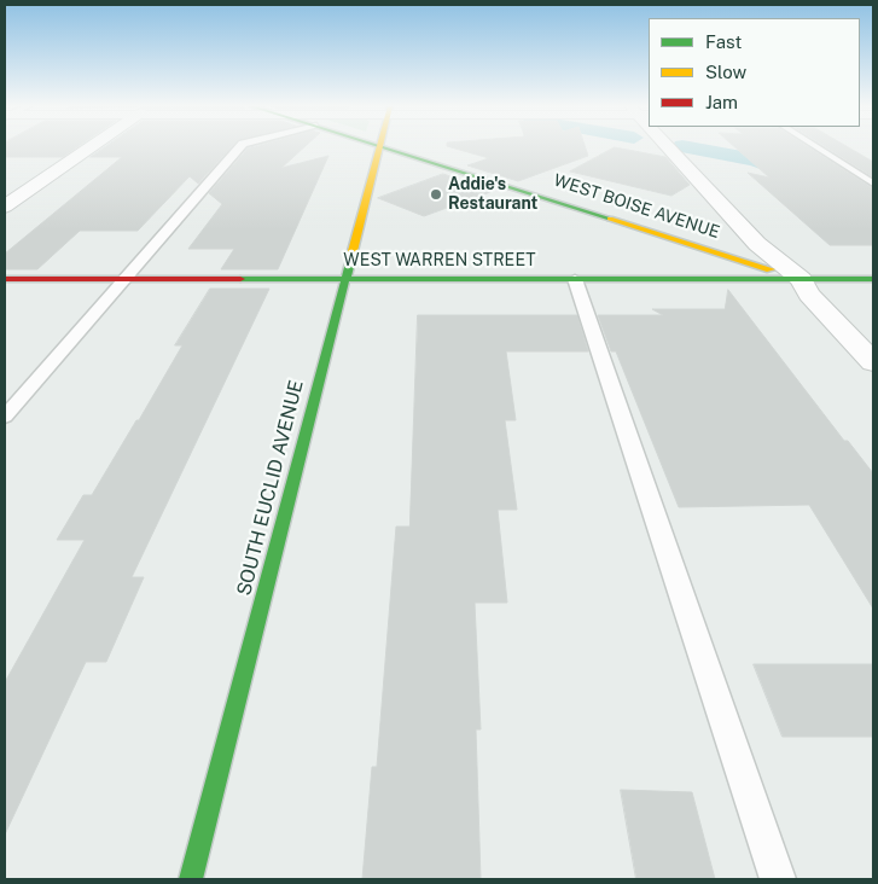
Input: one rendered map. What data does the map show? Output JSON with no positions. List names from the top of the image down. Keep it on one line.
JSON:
{"streets":{"street":["WEST BOISE AVENUE","WEST WARREN STREET","SOUTH EUCLID AVENUE"]},"crossings":[["WEST BOISE AVENUE","WEST WARREN STREET"],["WEST WARREN STREET","SOUTH EUCLID AVENUE"]],"places":["Addie's Restaurant"],"legend":["Fast","Slow","Jam"]}
